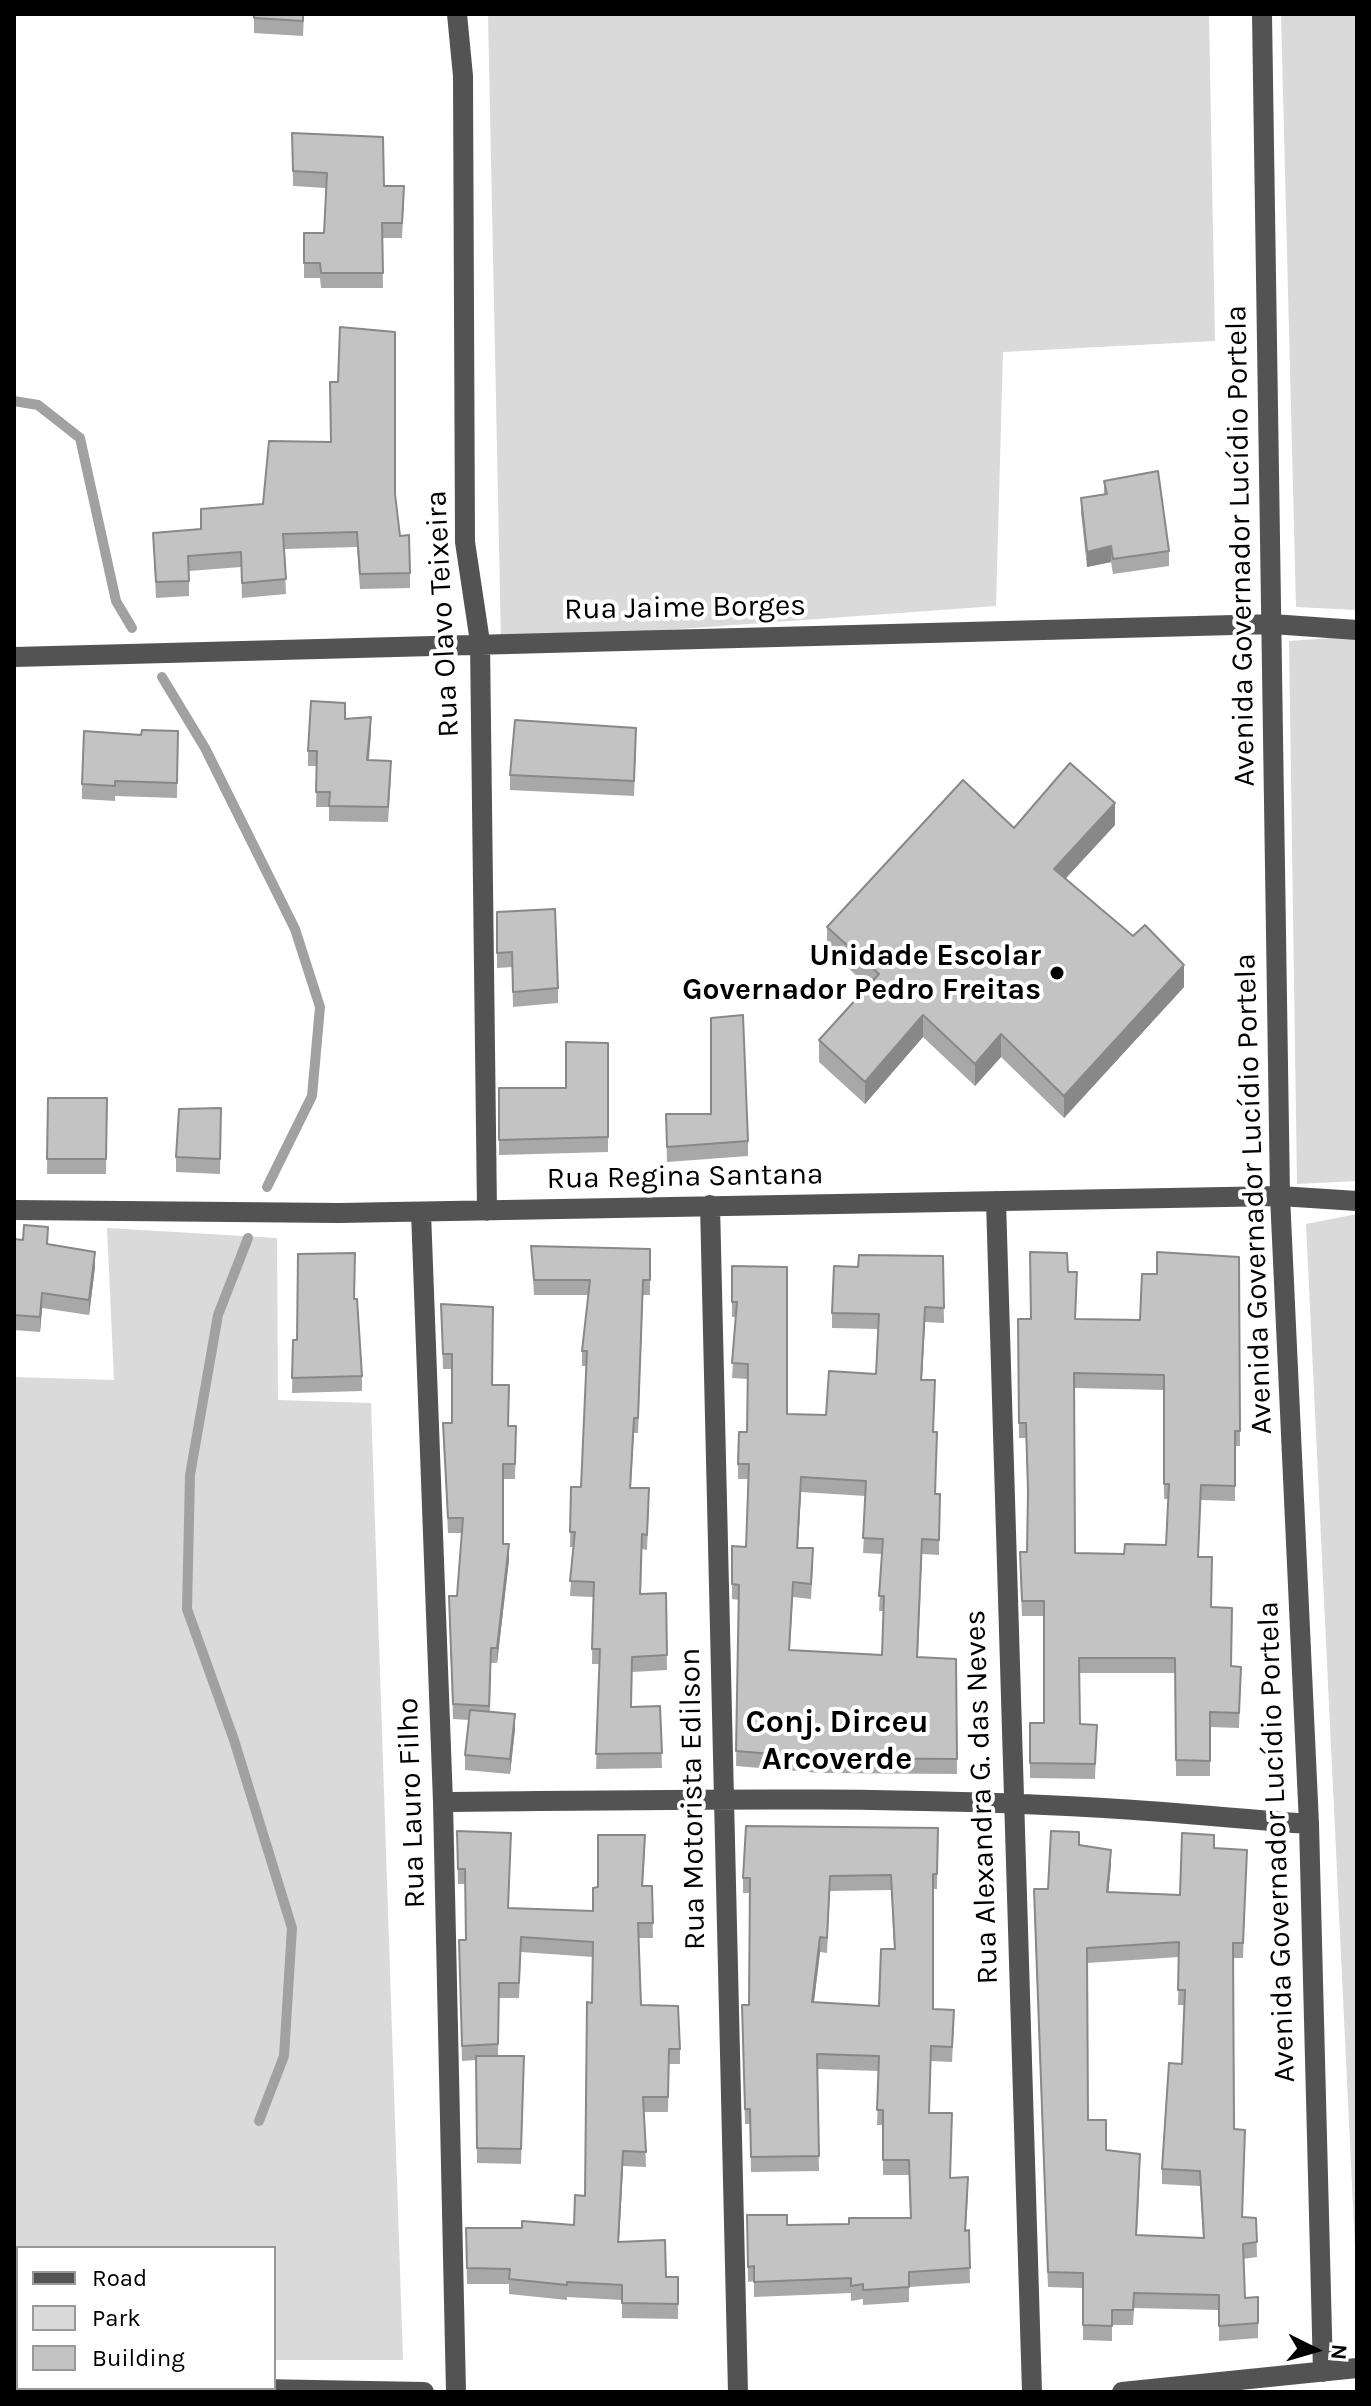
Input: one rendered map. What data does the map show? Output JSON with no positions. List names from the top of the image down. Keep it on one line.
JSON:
{"streets":{"street":["Avenida Governador Lucídio Portela","Rua Jaime Borges","Rua Olavo Teixeira","Rua Regina Santana","Rua Alexandra G. das Neves","Rua Motorista Edilson","Rua Lauro Filho"]},"crossings":[["Avenida Governador Lucídio Portela","Rua Jaime Borges"],["Avenida Governador Lucídio Portela","Rua Regina Santana"],["Rua Jaime Borges","Rua Olavo Teixeira"],["Rua Olavo Teixeira","Rua Regina Santana"],["Rua Regina Santana","Rua Alexandra G. das Neves"],["Rua Regina Santana","Rua Motorista Edilson"],["Rua Regina Santana","Rua Lauro Filho"]],"districts":["Conj. Dirceu Arcoverde"],"places":["Unidade Escolar Governador Pedro Freitas"],"legend":["Road","Park","Building"],"north":"right"}
